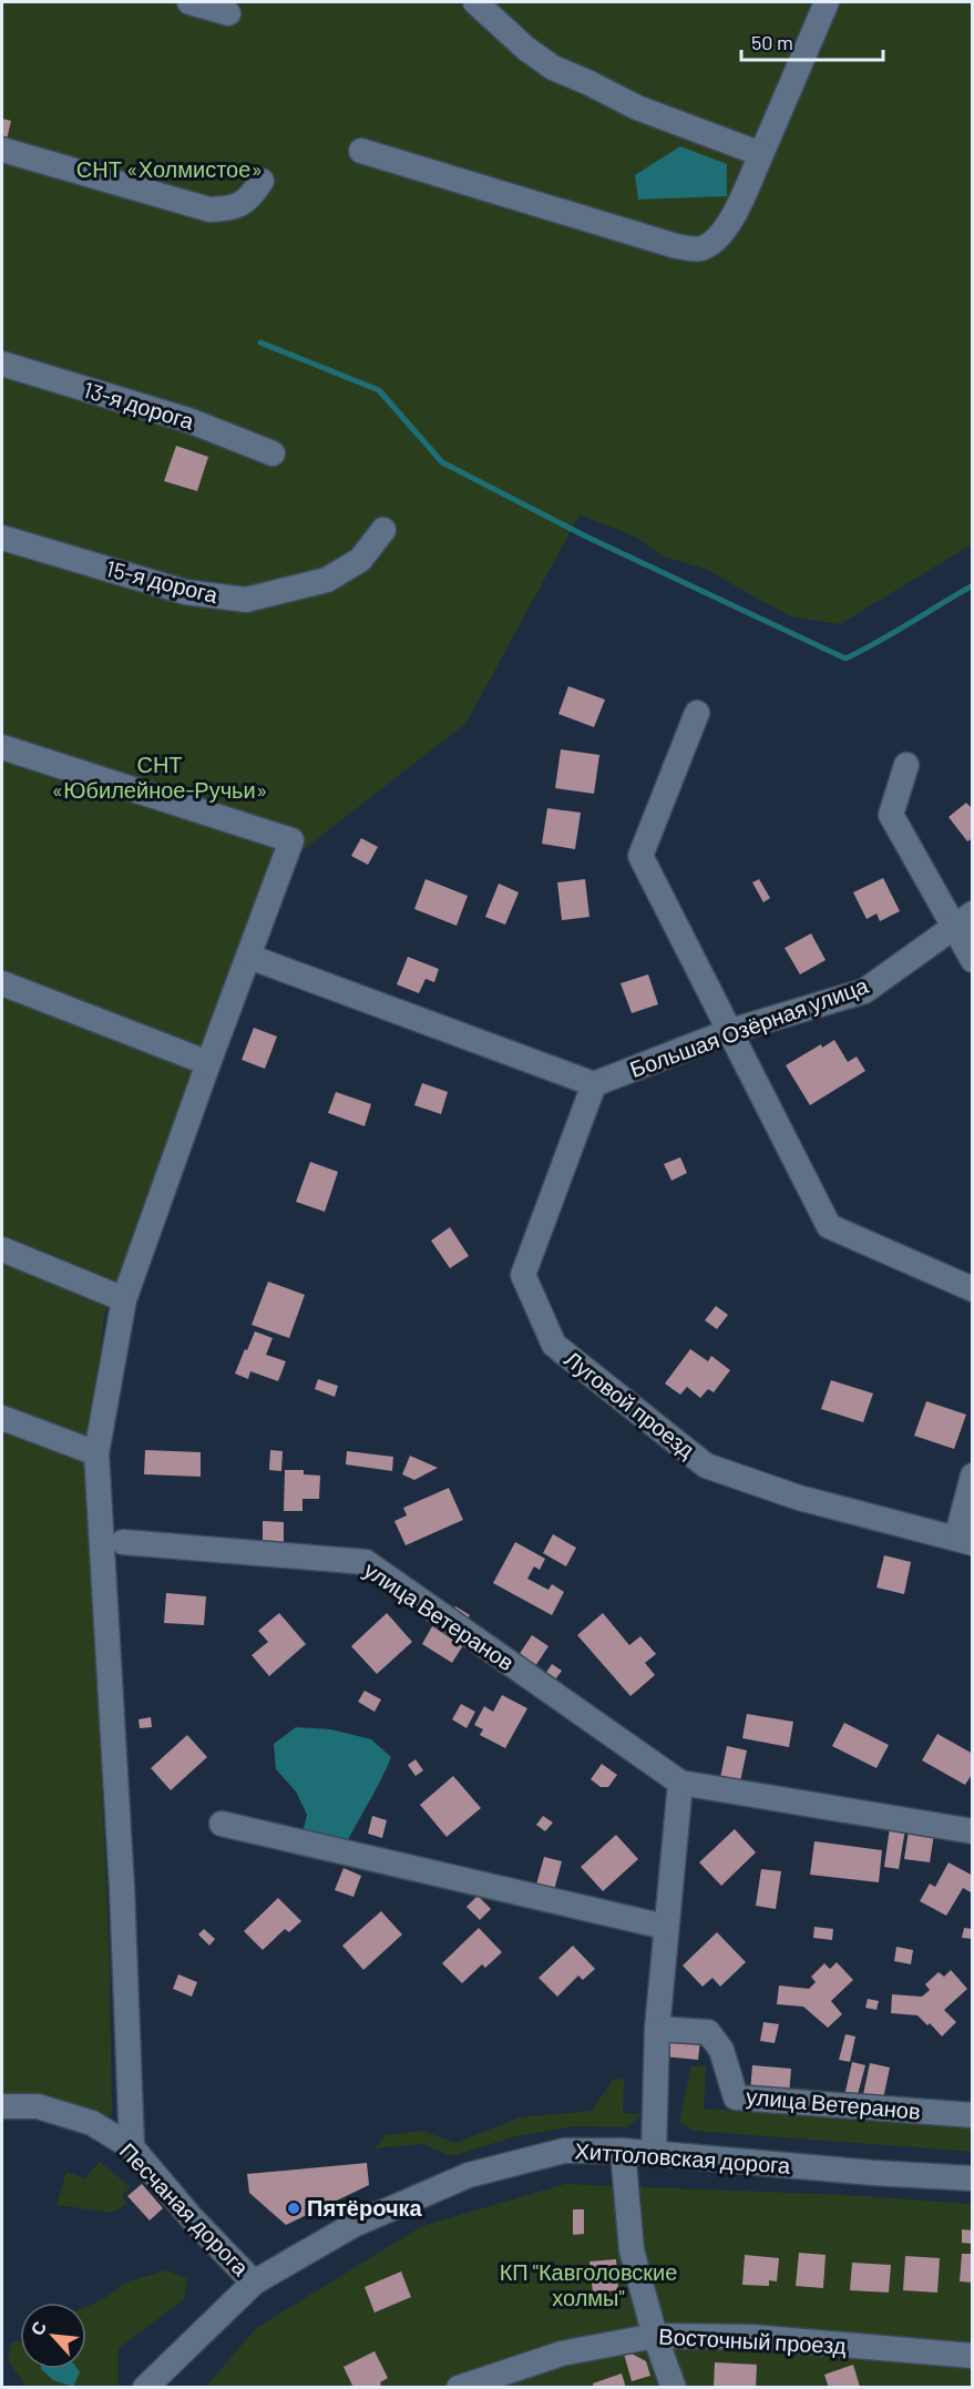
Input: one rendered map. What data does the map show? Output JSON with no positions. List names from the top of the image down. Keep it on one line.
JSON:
{"streets":{"street":["13-я дорога","15-я дорога","Большая Озёрная улица","Луговой проезд","улица Ветеранов","Хиттоловская дорога","Песчаная дорога","Восточный проезд"]},"crossings":[["Большая Озёрная улица","Луговой проезд"],["Хиттоловская дорога","Песчаная дорога"]],"parks":["СНТ «Холмистое»","СНТ «Юбилейное-Ручьи»","КП \"Кавголовские холмы\""],"places":["Пятёрочка"],"scale_bar":"50 m","north":"top left"}
